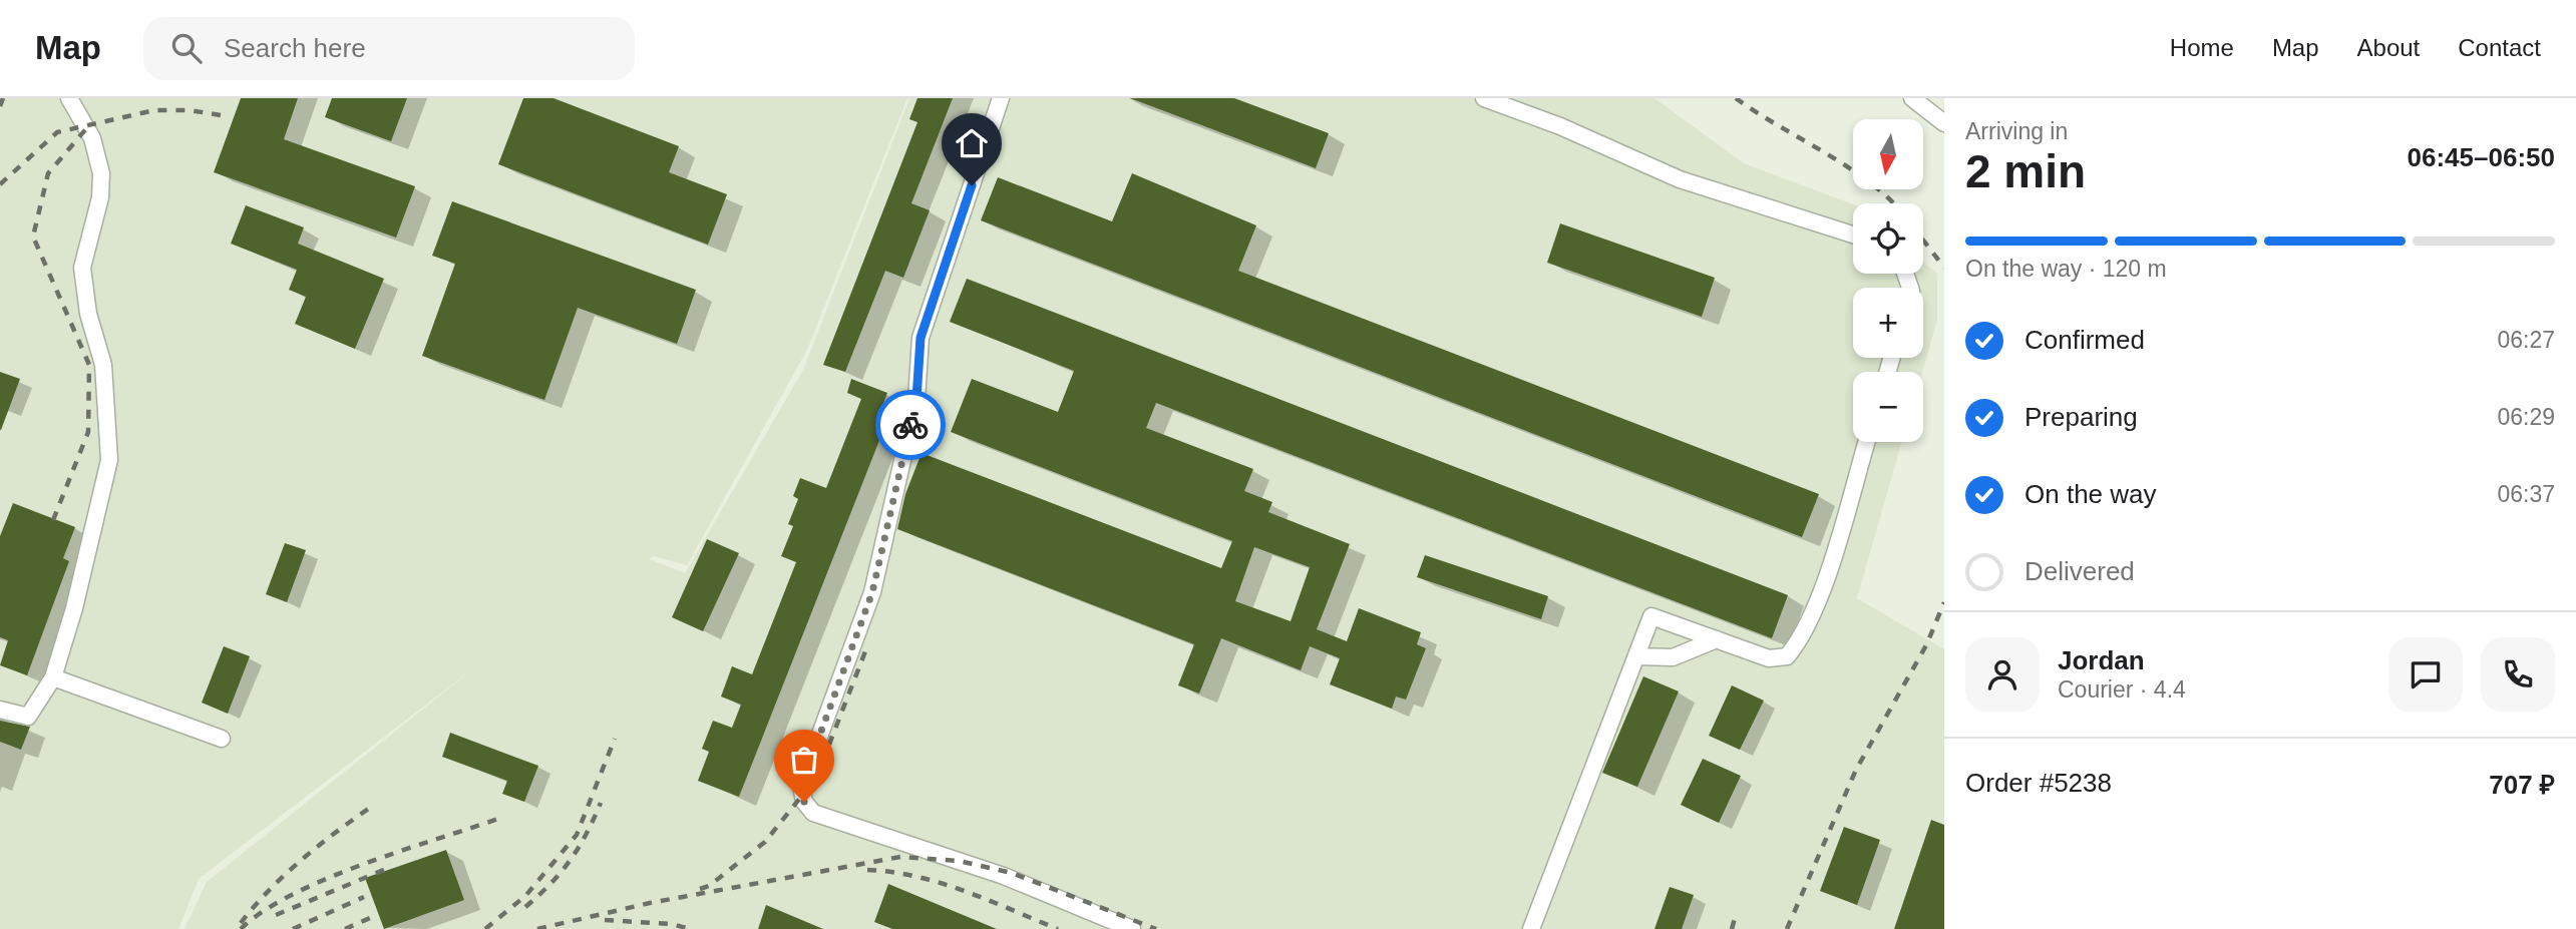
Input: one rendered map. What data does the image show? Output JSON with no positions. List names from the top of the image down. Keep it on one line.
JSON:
{"north":"bottom","page":{"header":"Map","search":"Search here","nav":["Home","Map","About","Contact"],"heading":["2 min","Arriving in","06:45–06:50"],"panel":["Jordan","Courier · 4.4","Order #5238","707 ₽"],"map_buttons":["+","−"],"bar":"On the way · 120 m","list":[["Confirmed","06:27"],["Preparing","06:29"],["On the way","06:37"],"Delivered"]}}
